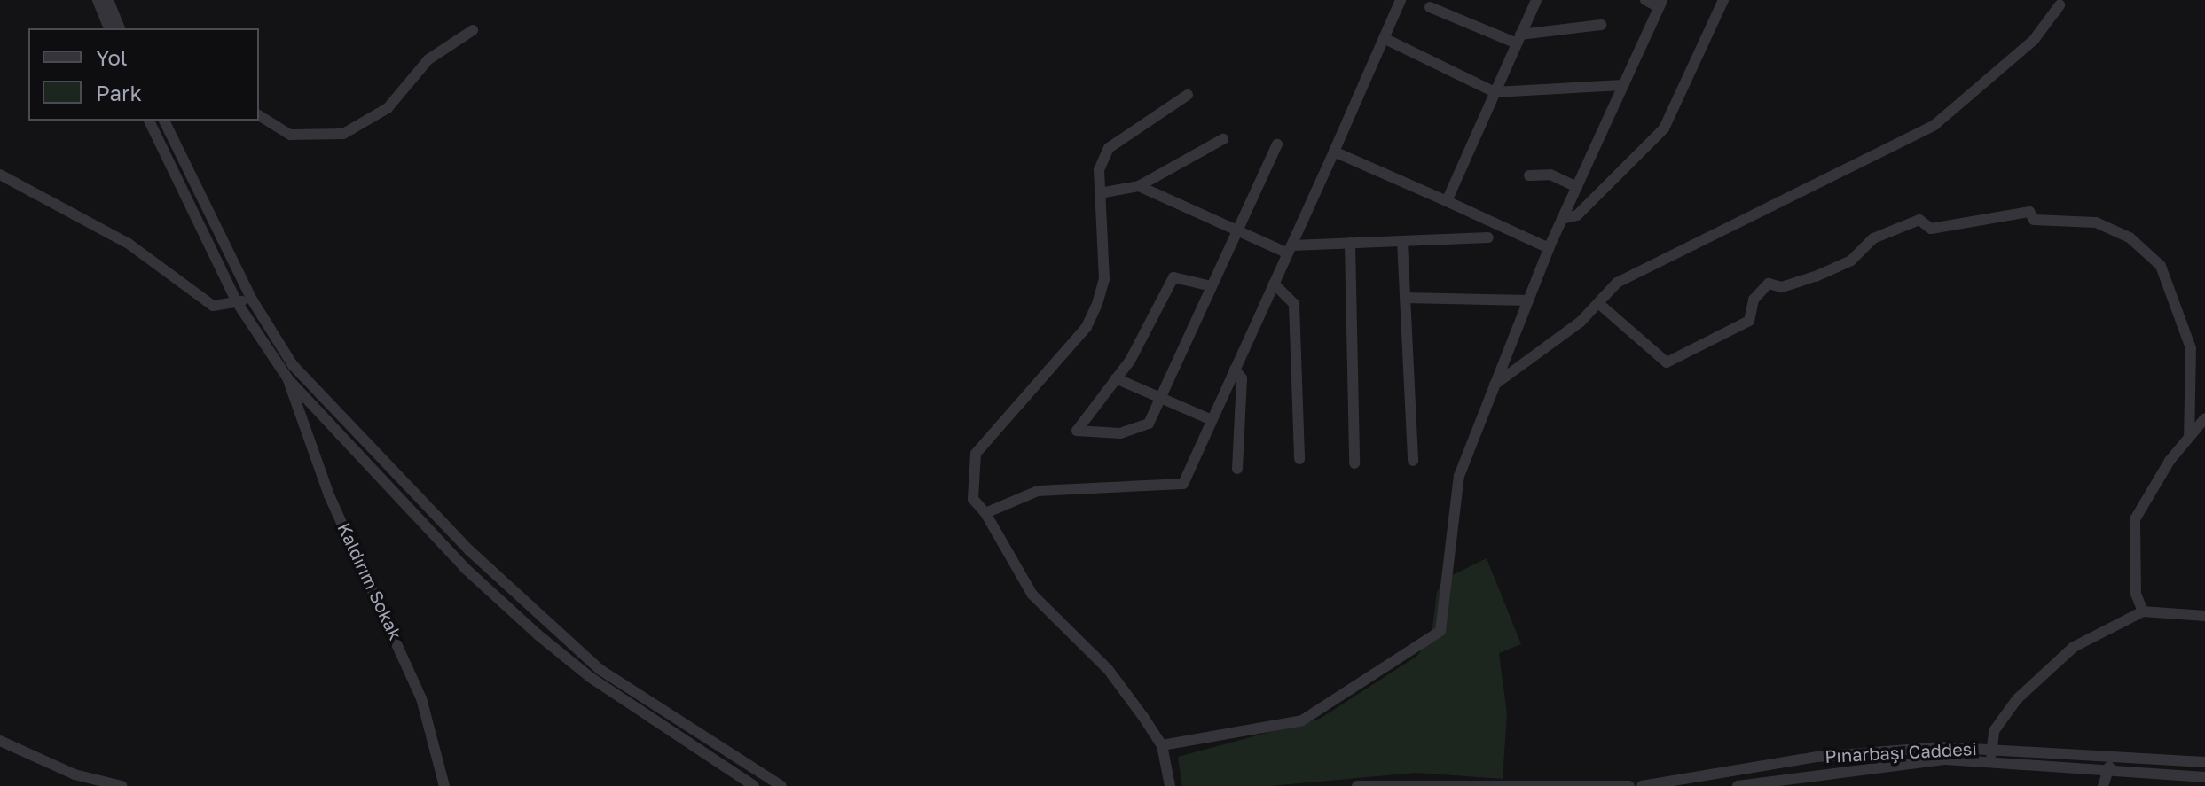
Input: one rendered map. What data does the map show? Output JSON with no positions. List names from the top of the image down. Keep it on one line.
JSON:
{"streets":{"street":["Kaldırım Sokak","Pınarbaşı Caddesi"]},"legend":["Yol","Park"]}
